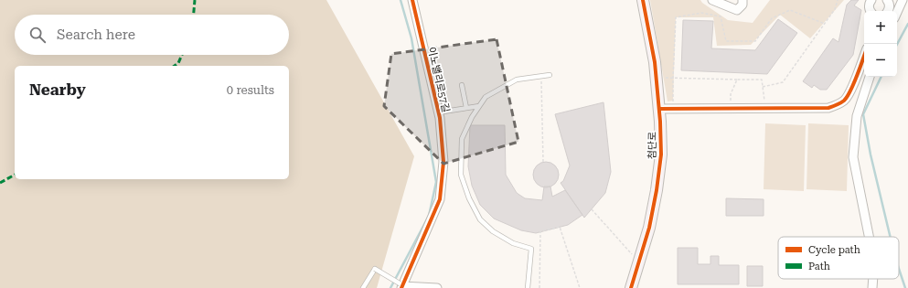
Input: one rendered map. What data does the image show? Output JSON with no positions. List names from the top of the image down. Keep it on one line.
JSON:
{"streets":{"street":["이노밸리로57길","첨단로"]},"legend":["Cycle path","Path"],"page":{"map_buttons":["+","−"],"search":"Search here","heading":["Nearby","0 results"]}}
